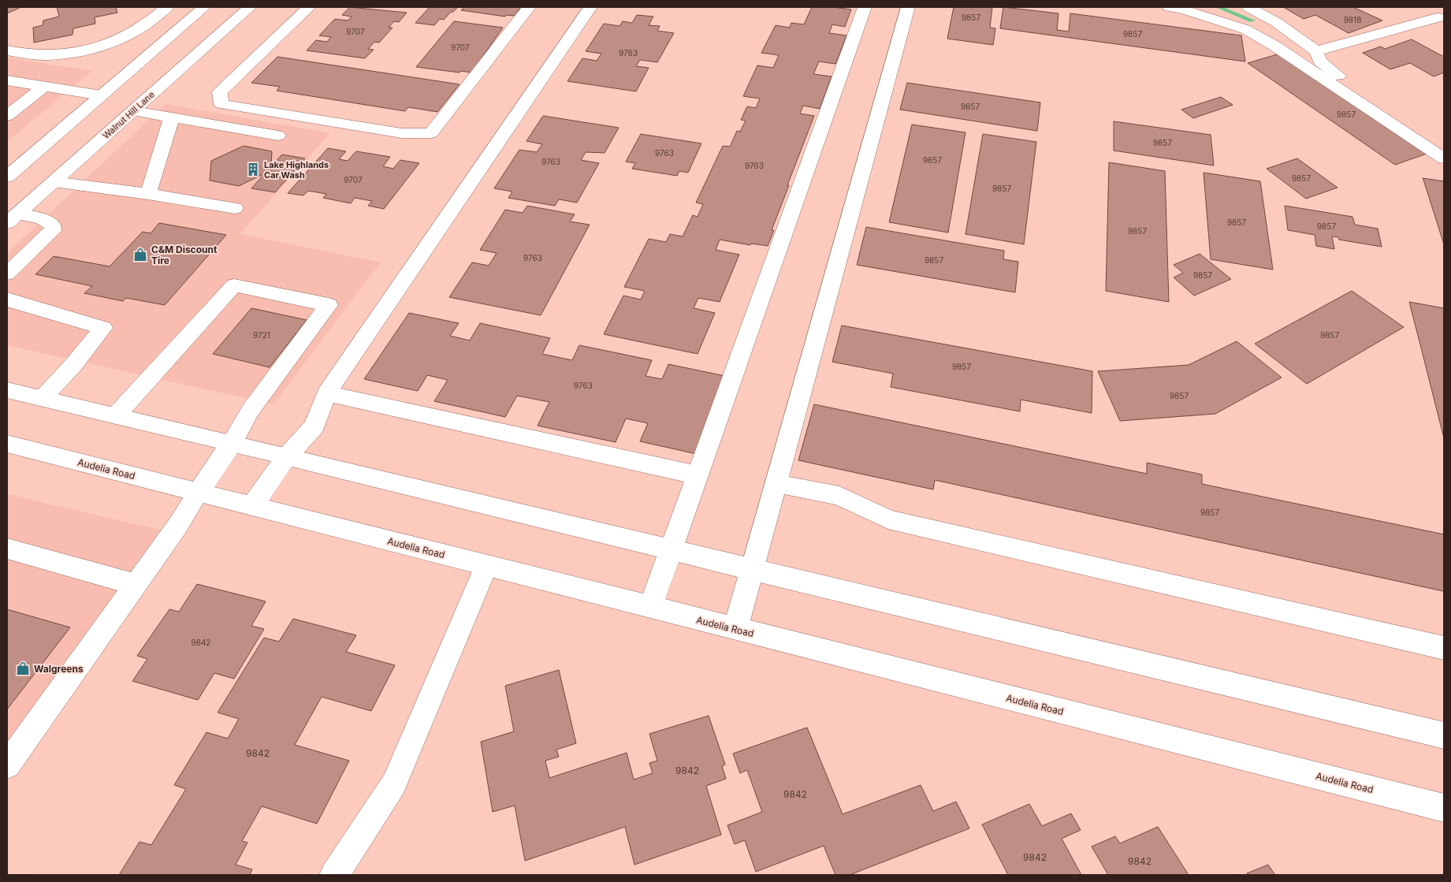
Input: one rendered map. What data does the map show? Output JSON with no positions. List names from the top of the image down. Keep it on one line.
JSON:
{"streets":{"main road":["Walnut Hill Lane","Audelia Road"]},"places":{"building":["Lake Highlands Car Wash"],"shop":["C&M Discount Tire","Walgreens"]},"house_numbers":["9857","9818","9707","9857","9707","9763","9857","9857","9857","9763","9857","9763","9763","9857","9707","9857","9857","9857","9857","9763","9857","9857","9721","9857","9857","9763","9857","9857","9842","9842","9842","9842","9842","9842"]}
